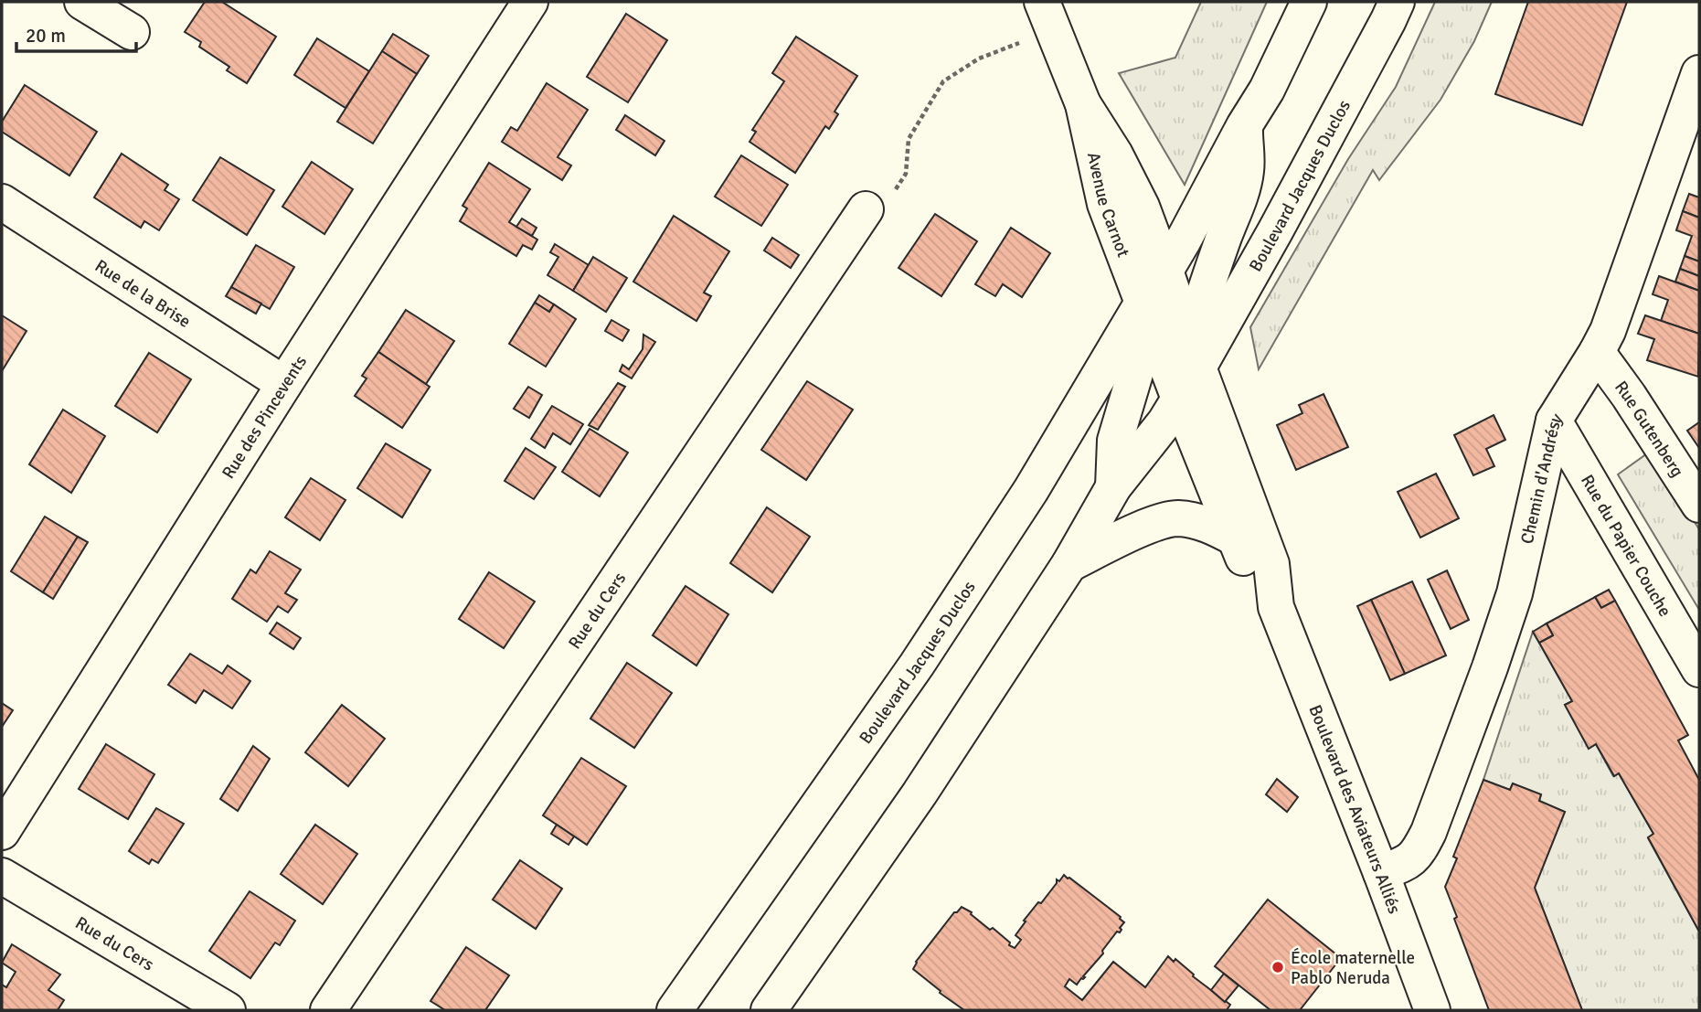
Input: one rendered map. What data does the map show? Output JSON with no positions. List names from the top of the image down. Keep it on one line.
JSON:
{"streets":{"main road":["Boulevard Jacques Duclos","Avenue Carnot","Rue de la Brise","Rue des Pincevents","Rue Gutenberg","Chemin d'Andrésy","Rue du Papier Couche","Rue du Cers","Boulevard des Aviateurs Alliés"]},"crossings":[["Boulevard Jacques Duclos","Avenue Carnot"],["Boulevard Jacques Duclos","Boulevard des Aviateurs Alliés"],["Avenue Carnot","Boulevard des Aviateurs Alliés"],["Rue de la Brise","Rue des Pincevents"],["Rue Gutenberg","Chemin d'Andrésy"],["Chemin d'Andrésy","Rue du Papier Couche"],["Chemin d'Andrésy","Boulevard des Aviateurs Alliés"]],"places":["École maternelle Pablo Neruda"],"scale_bar":"20 m"}
